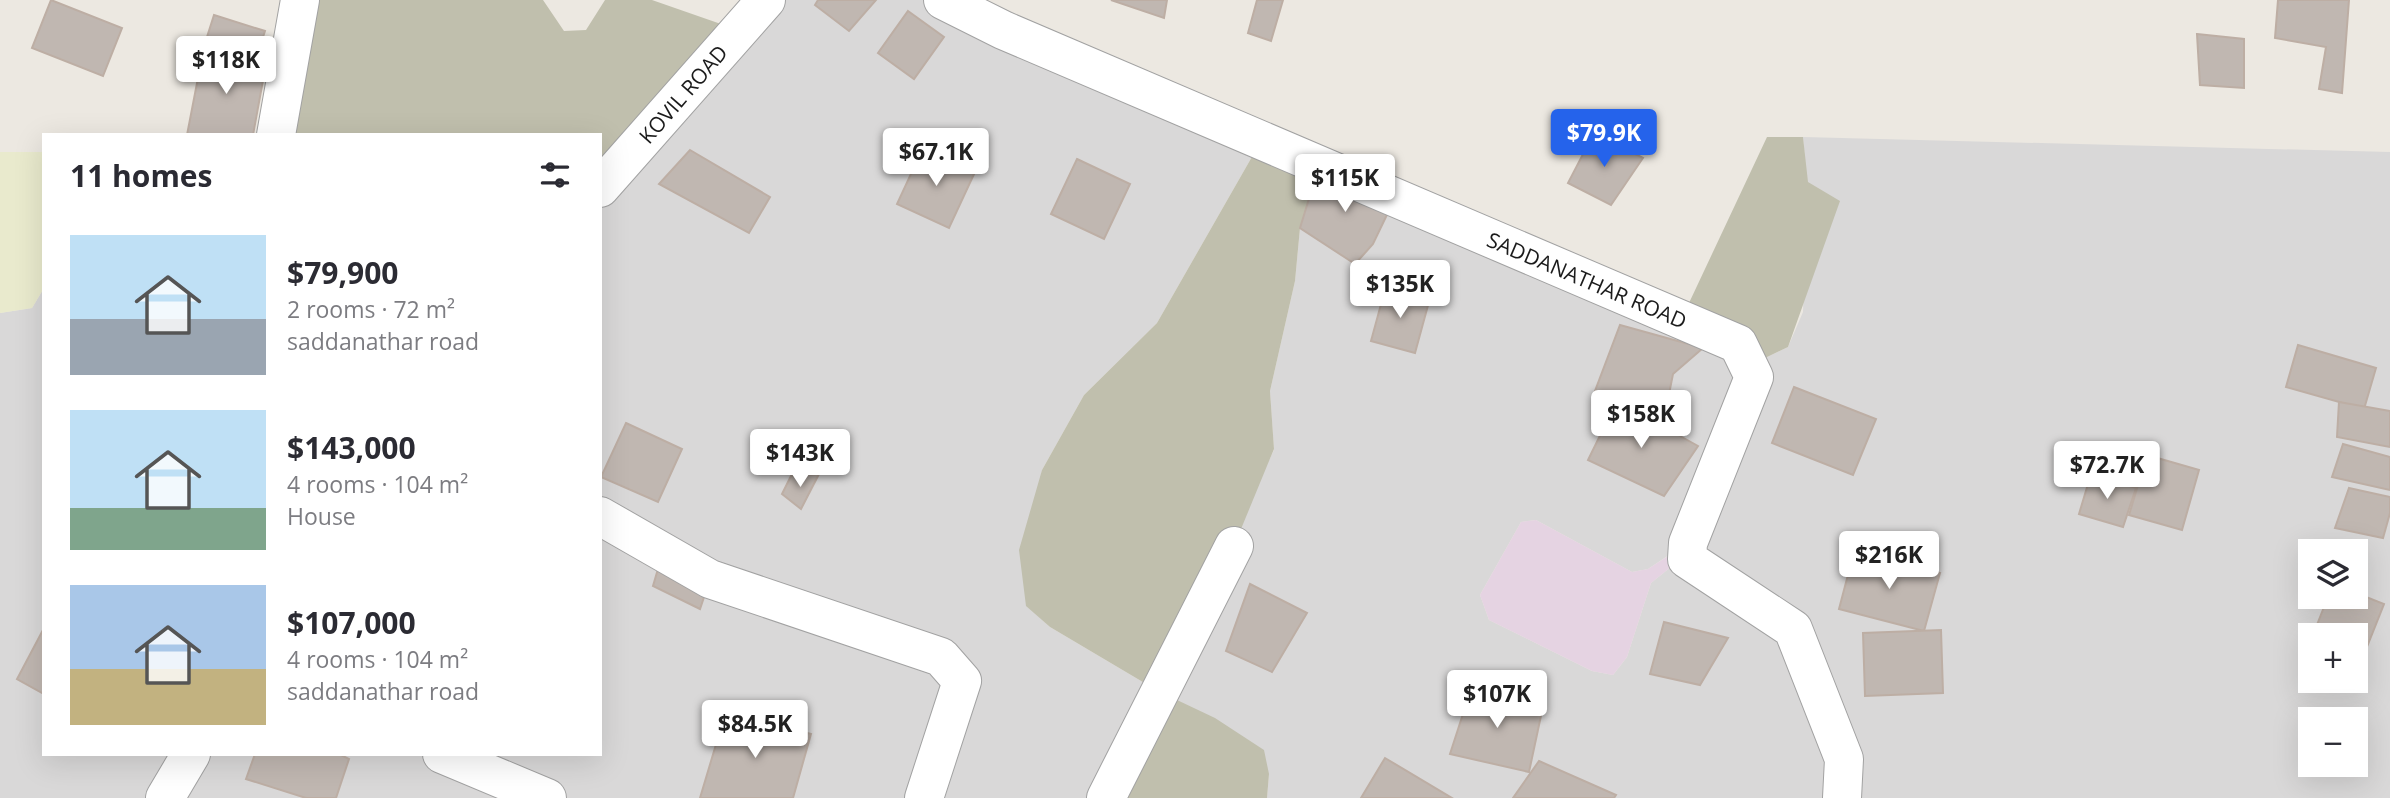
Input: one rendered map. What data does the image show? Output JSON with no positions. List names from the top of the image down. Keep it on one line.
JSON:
{"streets":{"street":["KOVIL ROAD","SADDANATHAR ROAD"]},"page":{"price":["$118K","$79.9K","$67.1K","$115K","$135K","$158K","$143K","$72.7K","$216K","$107K","$84.5K"],"heading":"11 homes","list":[{"name":"$79,900","note":"2 rooms · 72 m² · saddanathar road"},{"name":"$143,000","note":"4 rooms · 104 m² · House"},{"name":"$107,000","note":"4 rooms · 104 m² · saddanathar road"}],"map_buttons":["+","−"]}}
